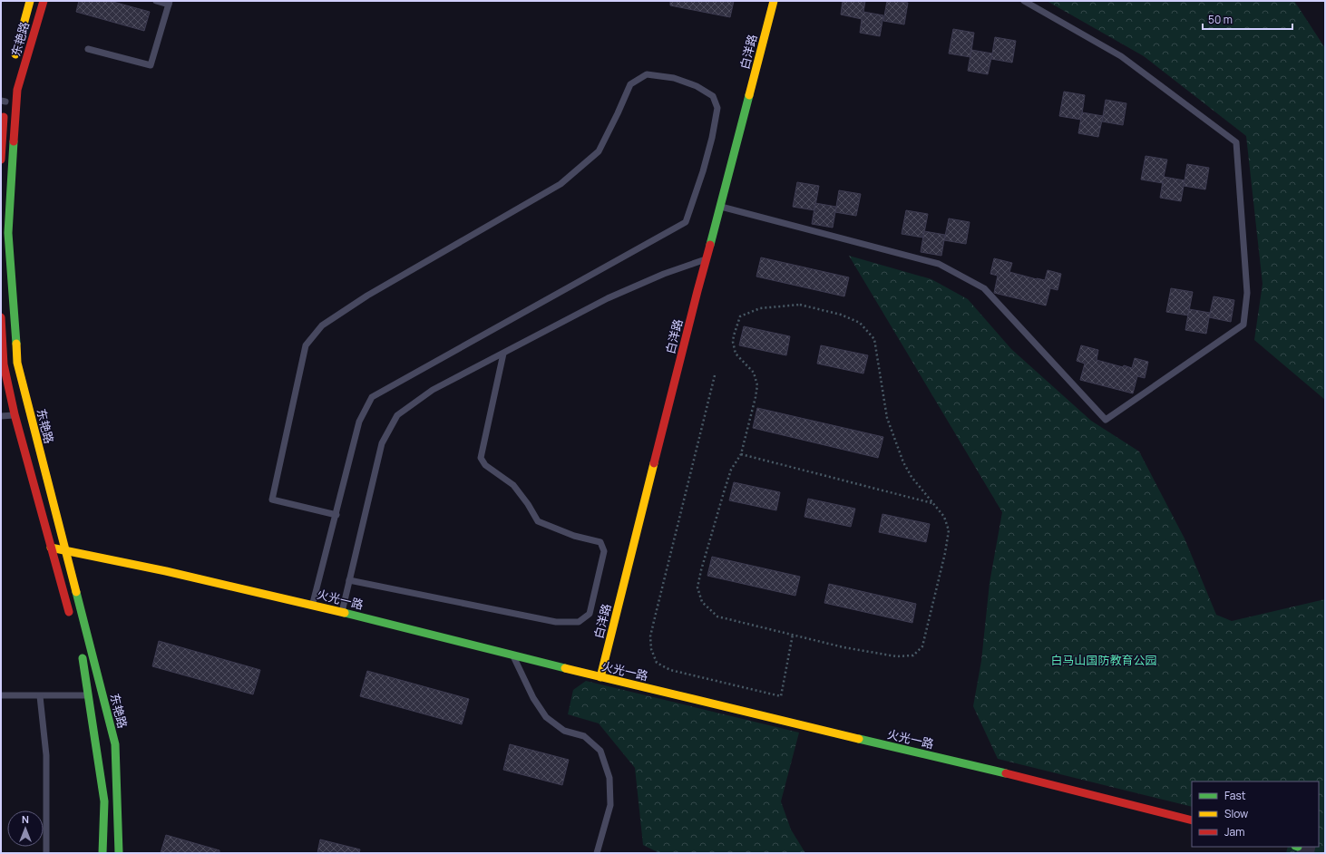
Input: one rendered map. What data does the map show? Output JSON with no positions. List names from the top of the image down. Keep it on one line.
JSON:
{"streets":{"street":["东艳路","白洋路","火光一路"]},"crossings":[["东艳路","火光一路"],["白洋路","火光一路"]],"parks":["白马山国防教育公园"],"legend":["Fast","Slow","Jam"],"scale_bar":"50 m","north":"top"}
